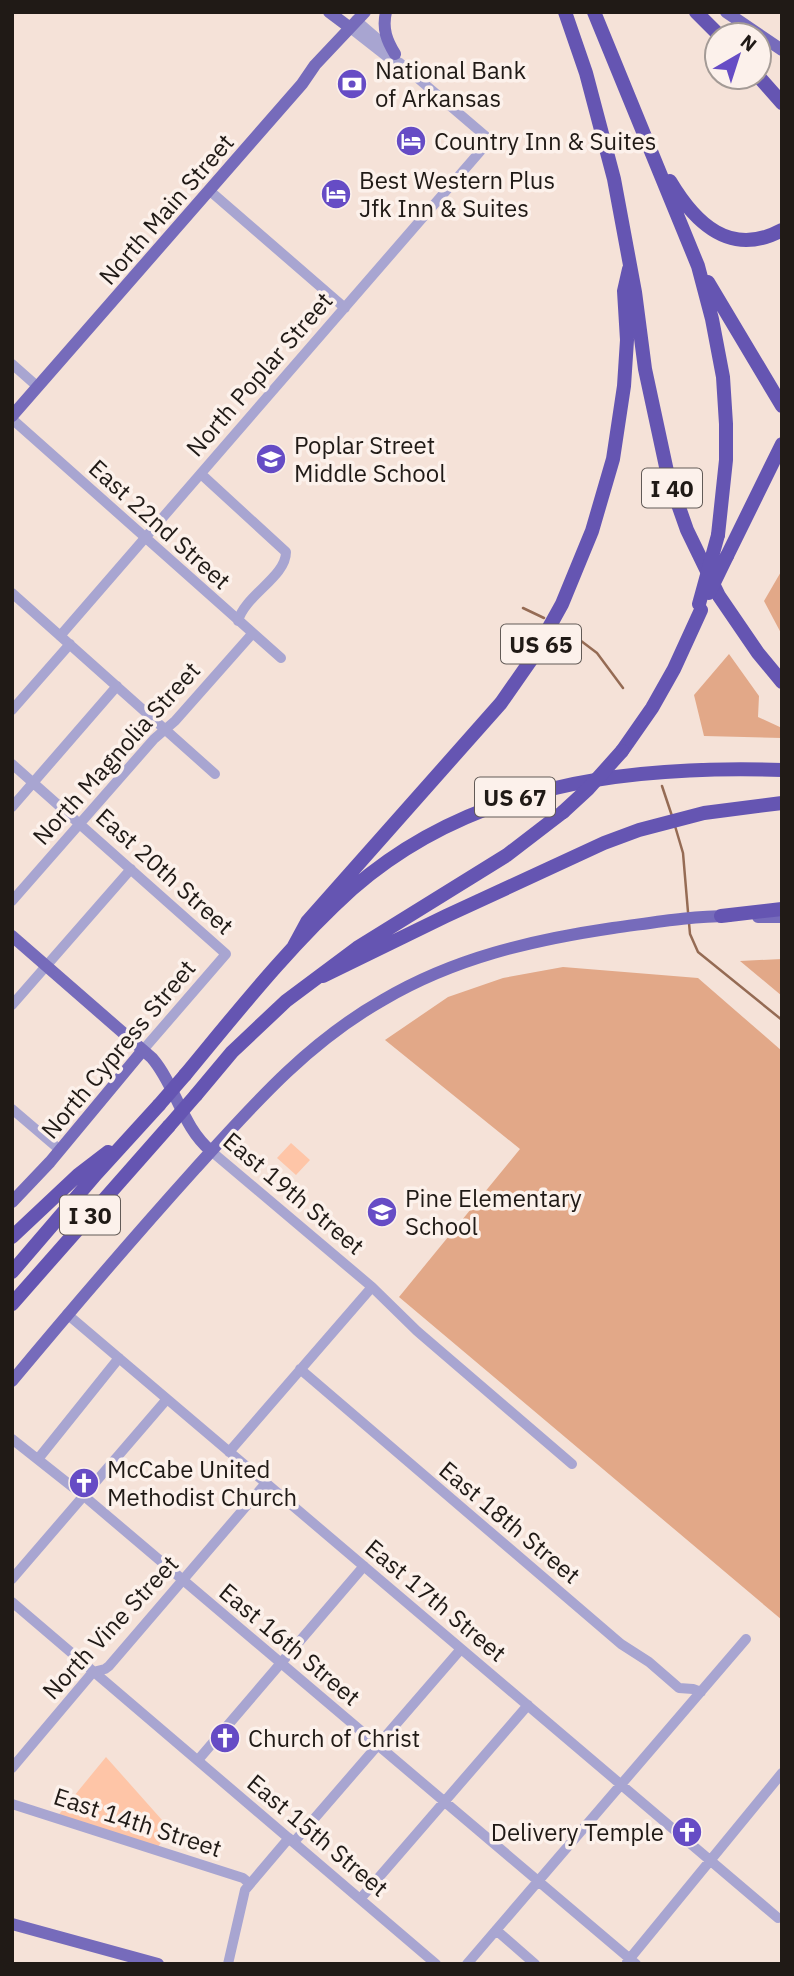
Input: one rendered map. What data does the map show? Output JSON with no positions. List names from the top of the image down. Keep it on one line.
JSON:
{"streets":{"highway":["I 40","US 65","US 67","I 30"],"main road":["North Main Street","North Cypress Street","East 19th Street"],"street":["North Poplar Street","East 22nd Street","North Magnolia Street","East 20th Street","East 18th Street","East 17th Street","North Vine Street","East 16th Street","East 14th Street","East 15th Street"]},"crossings":[["North Main Street","East 22nd Street"],["North Poplar Street","East 22nd Street"],["I 40","US 65"],["East 22nd Street","North Magnolia Street"],["US 65","US 67"],["US 65","I 30"],["North Magnolia Street","East 20th Street"],["US 67","I 30"],["East 20th Street","North Cypress Street"],["North Cypress Street","East 19th Street"],["East 17th Street","North Vine Street"],["North Vine Street","East 16th Street"],["North Vine Street","East 15th Street"]],"places":{"bank":["National Bank of Arkansas"],"hotel":["Country Inn & Suites","Best Western Plus Jfk Inn & Suites"],"school or university":["Poplar Street Middle School","Pine Elementary School"],"church":["McCabe United Methodist Church","Church of Christ","Delivery Temple"]},"north":"top right"}
